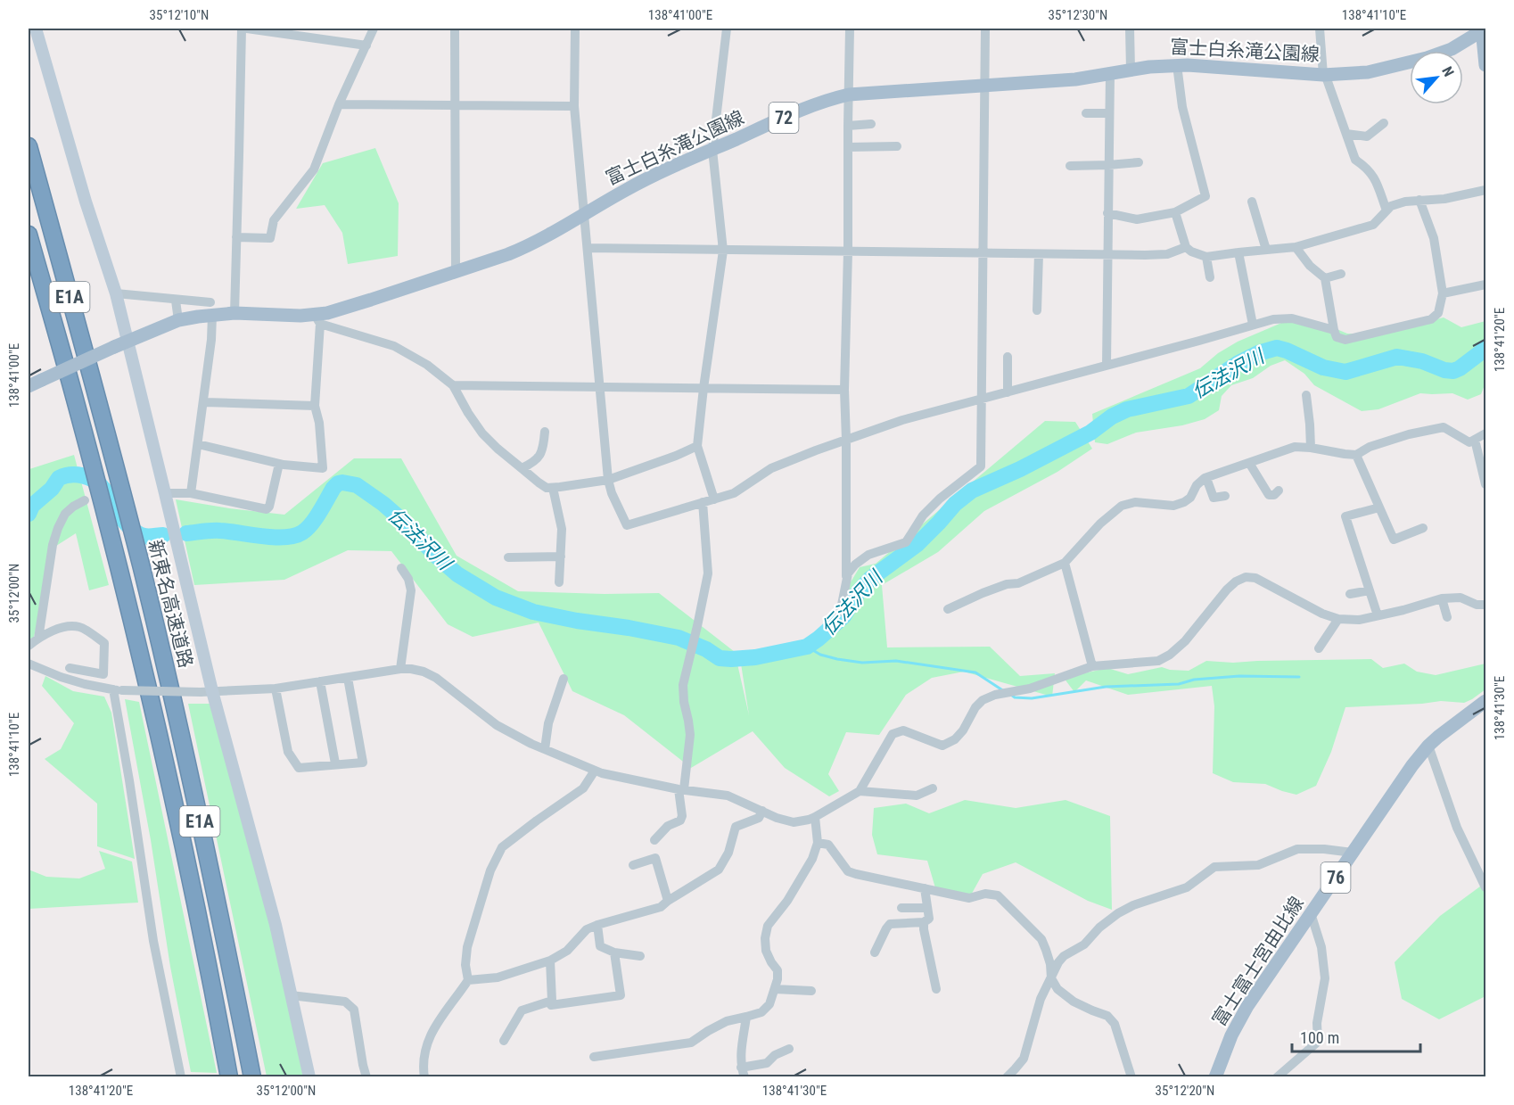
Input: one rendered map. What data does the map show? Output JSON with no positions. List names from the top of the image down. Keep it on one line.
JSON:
{"streets":{"highway":["E1A","新東名高速道路"],"main road":["富士白糸滝公園線","72","76","富士富士宮由比線"]},"water":["伝法沢川"],"scale_bar":"100 m","north":"top right","coordinates":["35°12'10\"N","138°41'00\"E","35°12'30\"N","138°41'10\"E","138°41'20\"E","35°12'00\"N","138°41'30\"E","35°12'20\"N"]}
